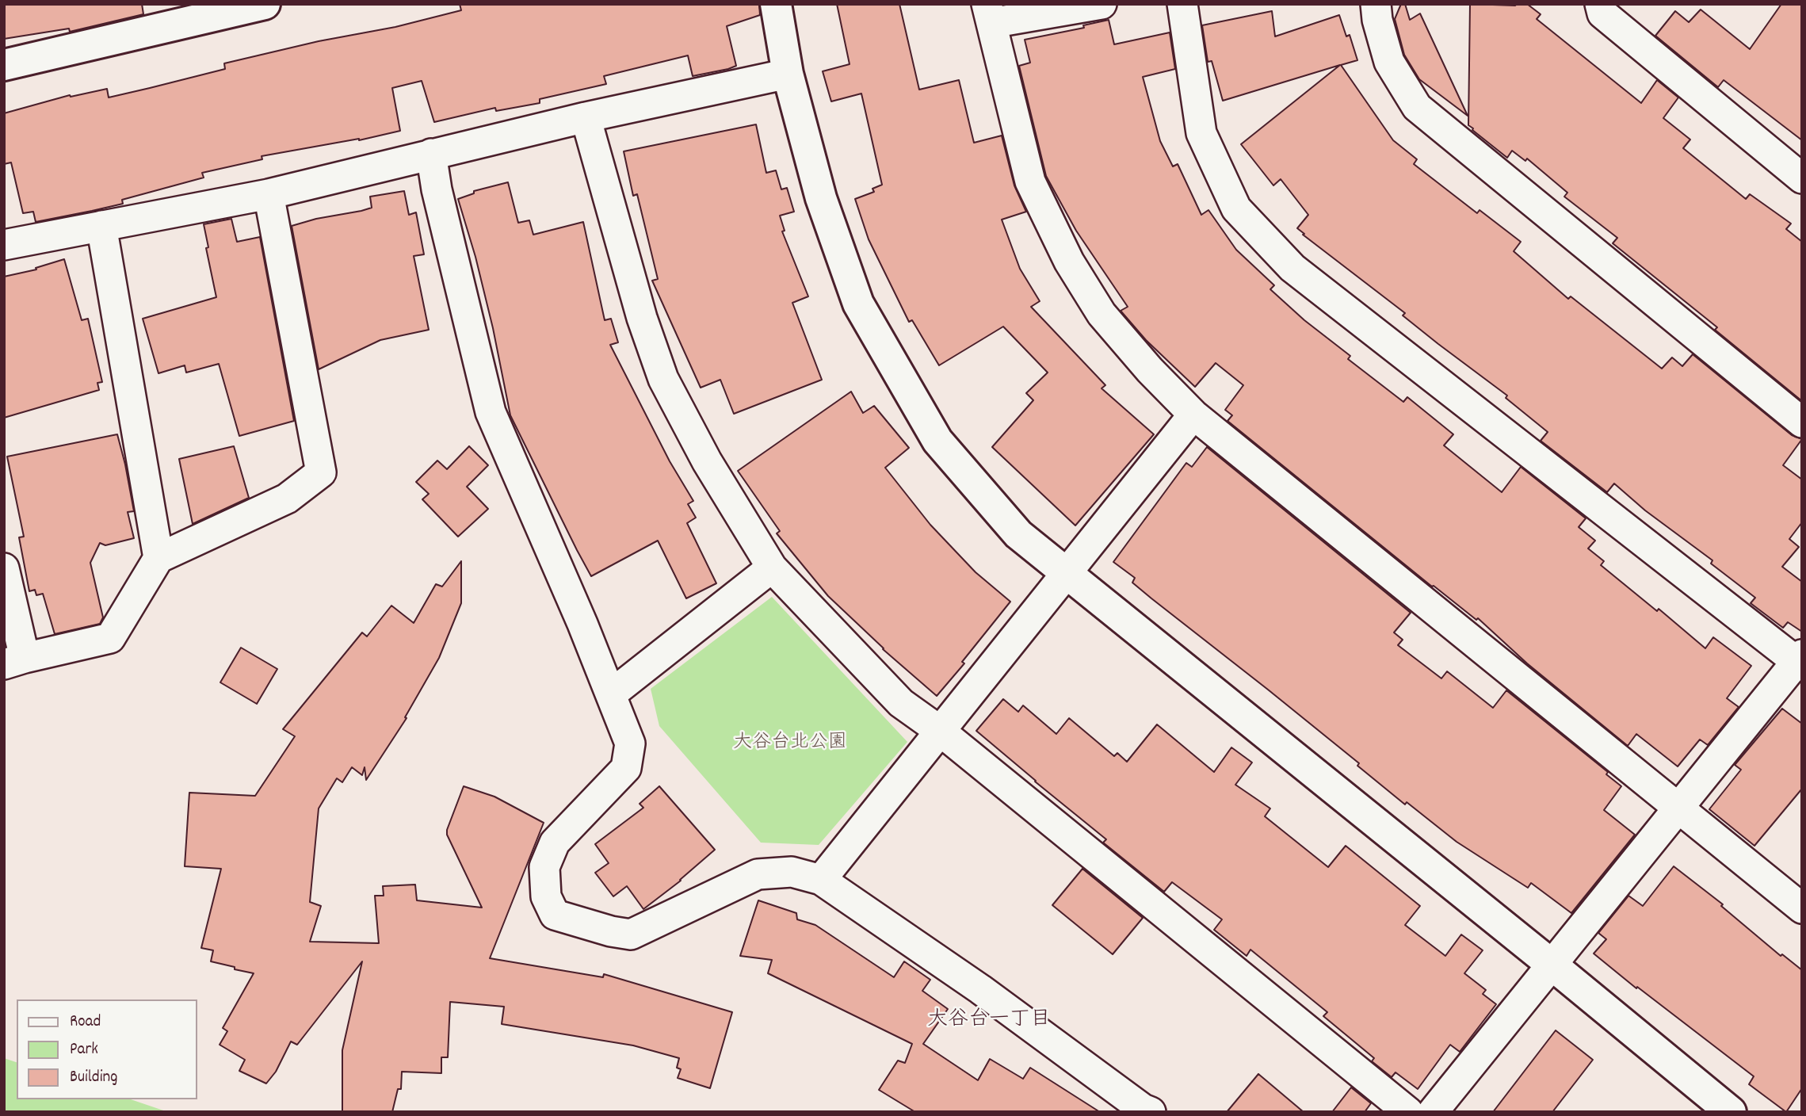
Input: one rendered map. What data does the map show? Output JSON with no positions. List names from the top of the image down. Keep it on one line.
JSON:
{"districts":["大谷台一丁目"],"parks":["大谷台北公園"],"legend":["Road","Park","Building"]}
